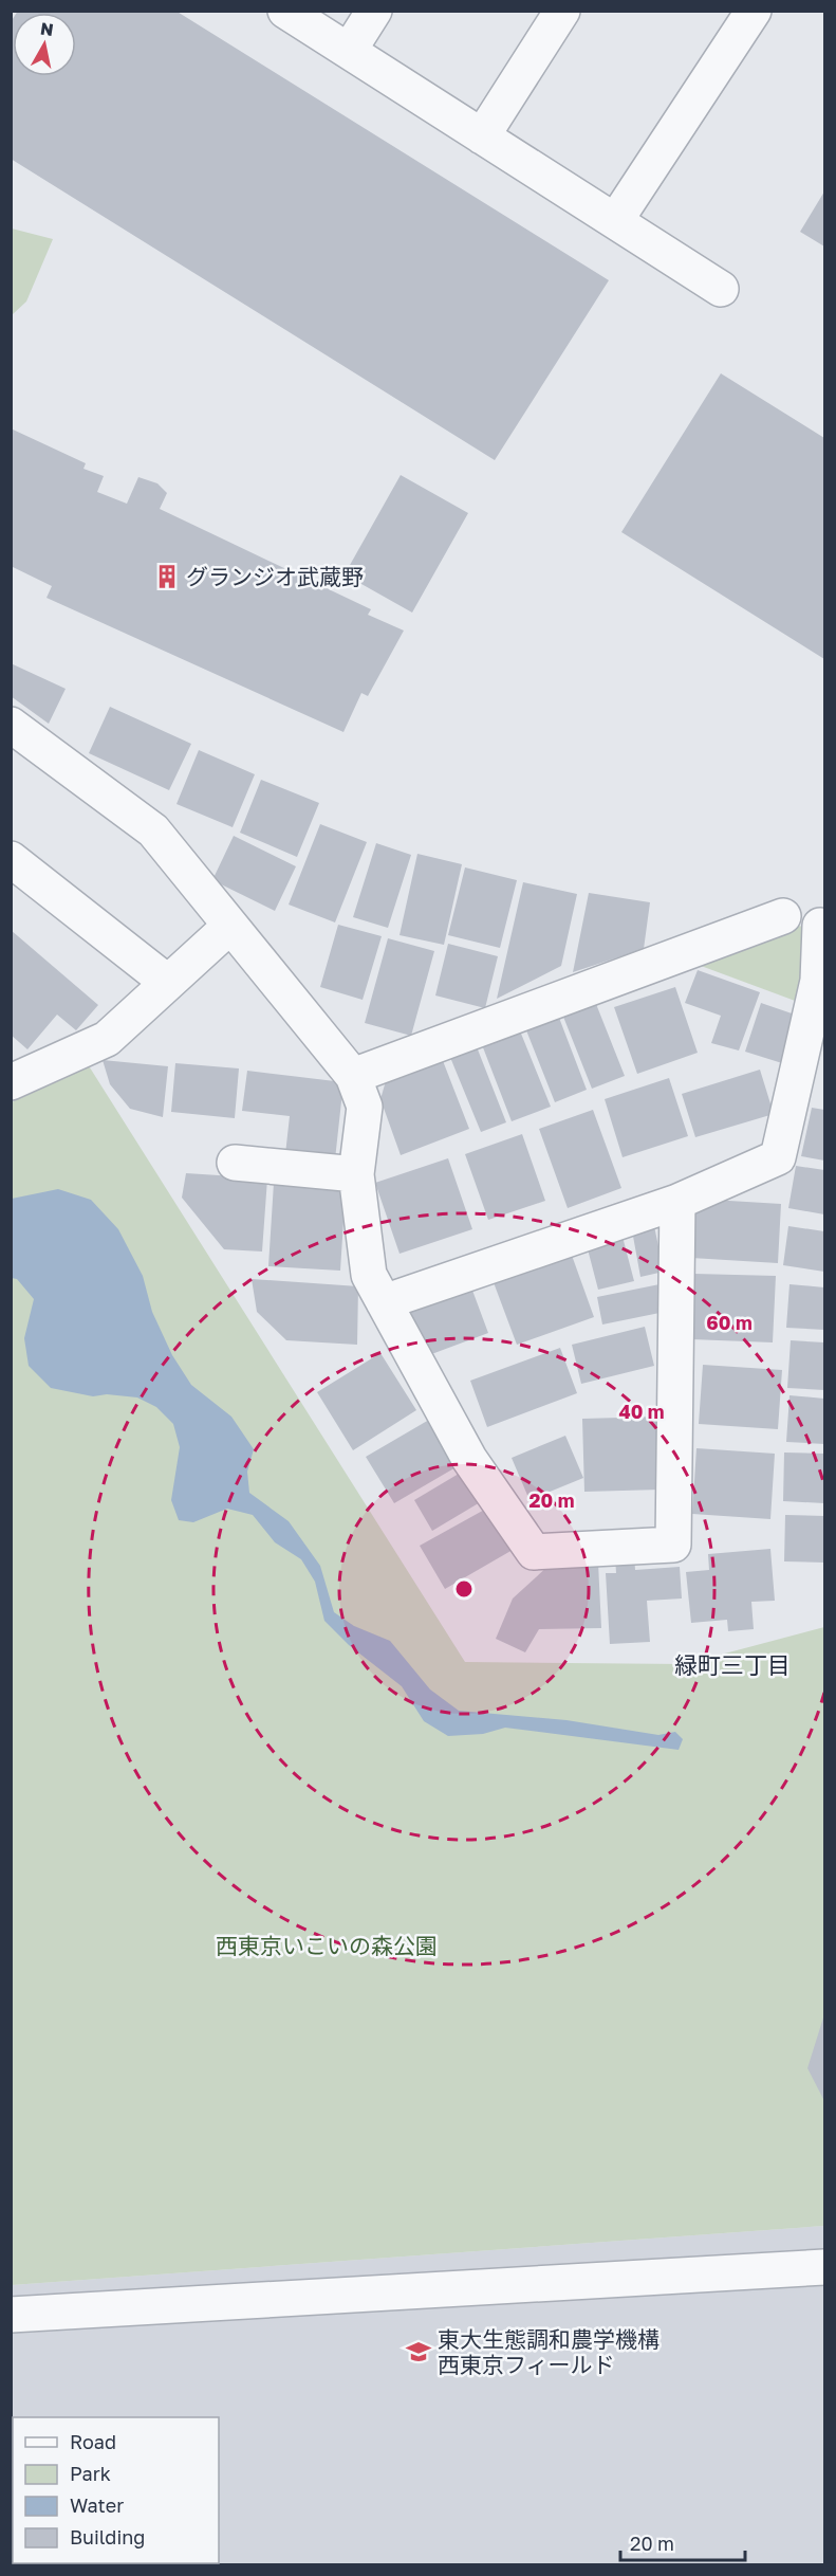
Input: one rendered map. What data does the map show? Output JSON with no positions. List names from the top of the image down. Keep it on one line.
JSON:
{"districts":["緑町三丁目"],"parks":["西東京いこいの森公園"],"places":{"building":["グランジオ武蔵野"],"school or university":["東大生態調和農学機構 西東京フィールド"]},"legend":["Road","Park","Water","Building"],"scale_bar":"20 m","north":"top","rings":["60 m","40 m","20 m"]}
